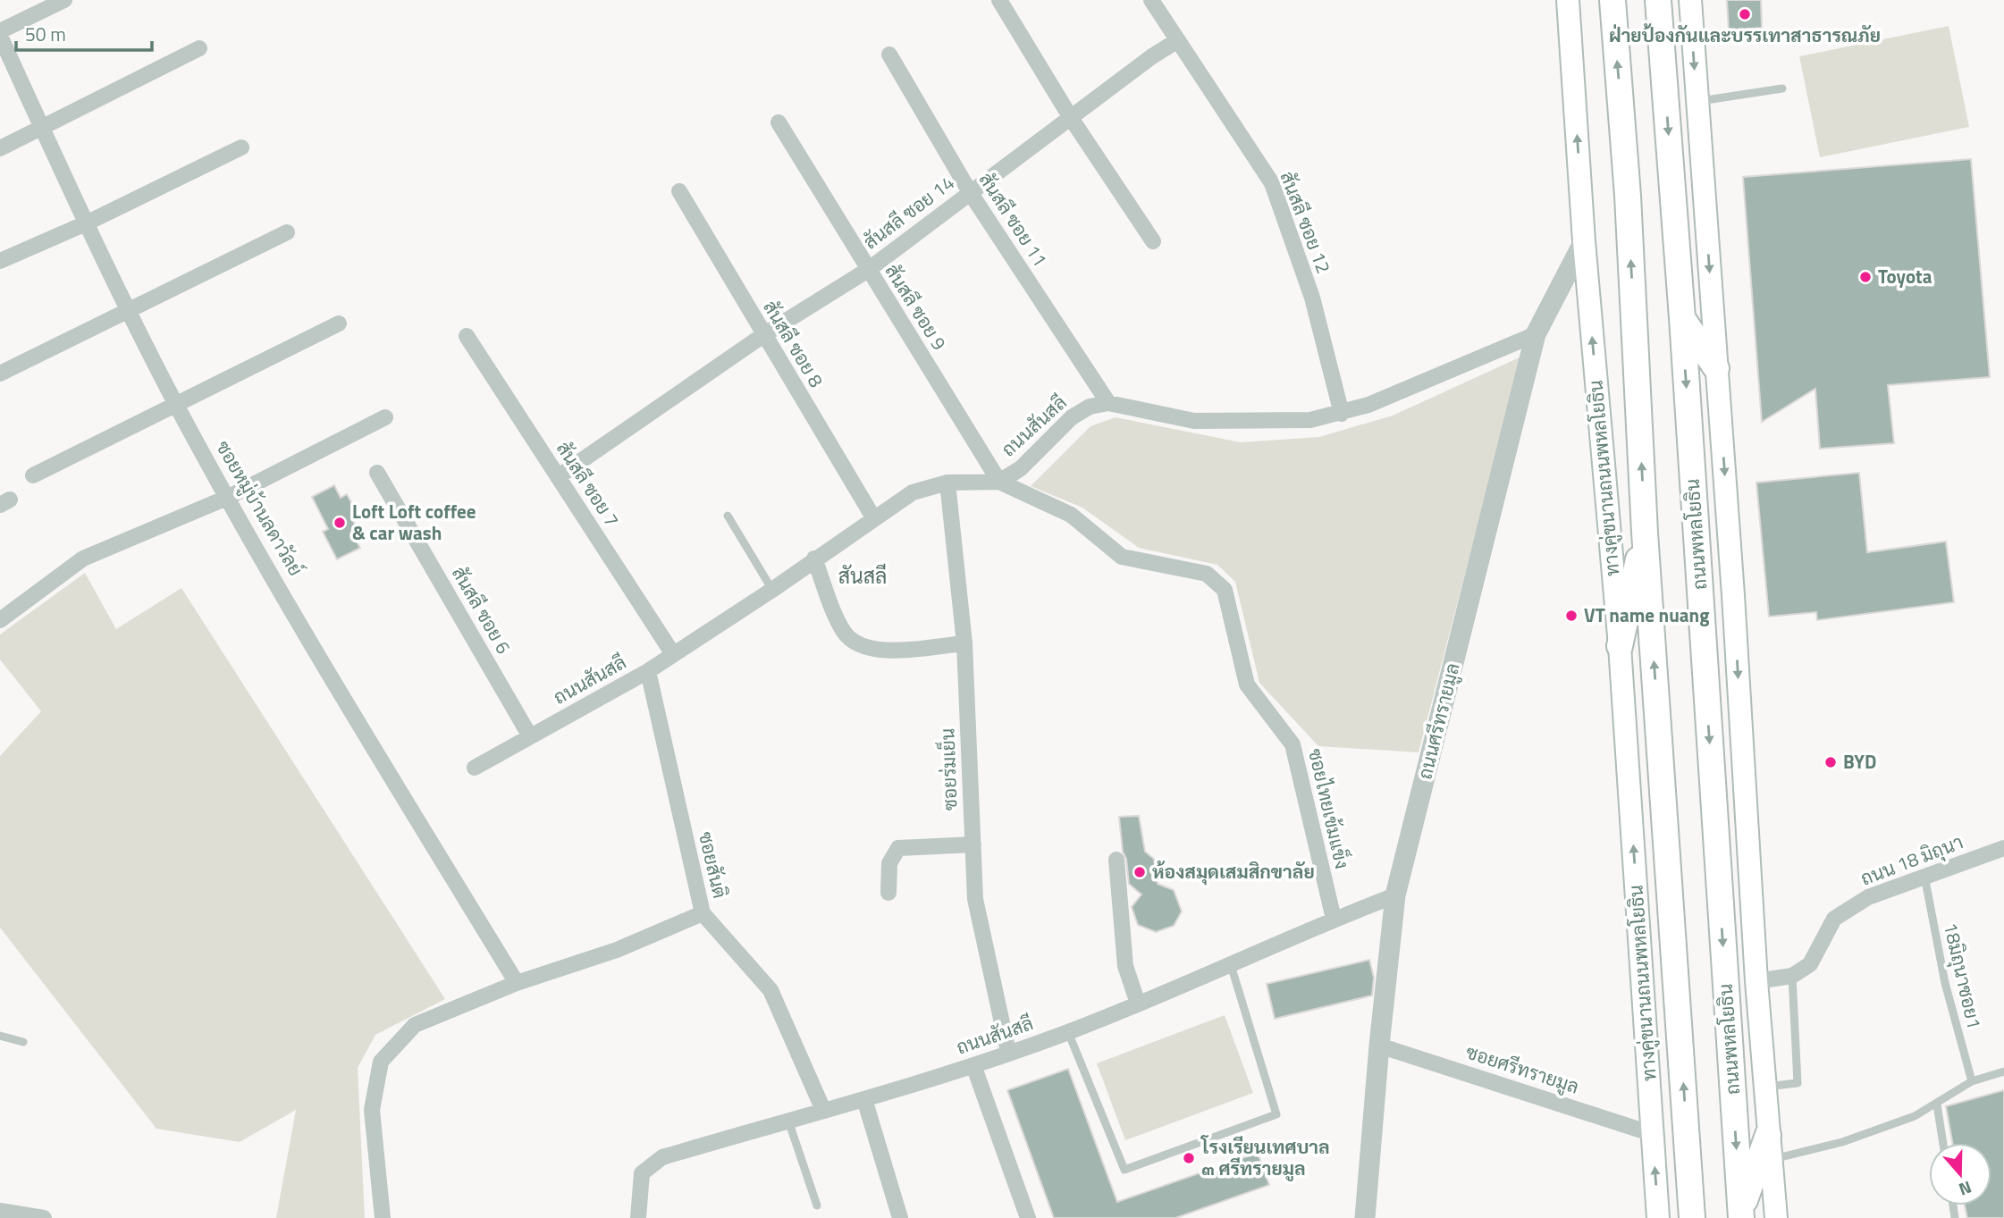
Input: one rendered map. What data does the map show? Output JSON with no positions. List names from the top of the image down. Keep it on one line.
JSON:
{"streets":{"main road":["ทางคู่ขนานถนนพหลโยธิน","ถนนพหลโยธิน"],"street":["สันสลี ซอย 14","สันสลี ซอย 11","สันสลี ซอย 12","สันสลี ซอย 9","สันสลี ซอย 8","ถนนสันสลี","สันสลี ซอย 7","ซอยหมู่บ้านลดาวัลย์","สันสลี ซอย 6","ถนนศรีทรายมูล","ซอยร่มเย็น","ซอยไทยเข้มแข็ง","ถนน 18 มิถุนา","ซอยสันติ","ซอยศรีทรายมูล"],"lane":["18มิถุนาซอย1"]},"crossings":[["สันสลี ซอย 14","สันสลี ซอย 11"],["สันสลี ซอย 14","สันสลี ซอย 12"],["สันสลี ซอย 14","สันสลี ซอย 9"],["สันสลี ซอย 14","สันสลี ซอย 8"],["สันสลี ซอย 14","สันสลี ซอย 7"],["สันสลี ซอย 11","ถนนสันสลี"],["สันสลี ซอย 9","ถนนสันสลี"],["สันสลี ซอย 9","ซอยไทยเข้มแข็ง"],["สันสลี ซอย 8","ถนนสันสลี"],["ถนนสันสลี","สันสลี ซอย 7"],["ถนนสันสลี","สันสลี ซอย 6"],["ถนนสันสลี","ถนนศรีทรายมูล"],["ถนนสันสลี","ซอยร่มเย็น"],["ถนนสันสลี","ซอยไทยเข้มแข็ง"],["ถนนสันสลี","ซอยสันติ"],["ทางคู่ขนานถนนพหลโยธิน","ถนนศรีทรายมูล"],["ทางคู่ขนานถนนพหลโยธิน","ซอยศรีทรายมูล"],["ถนนศรีทรายมูล","ซอยศรีทรายมูล"],["ถนน 18 มิถุนา","18มิถุนาซอย1"]],"districts":["สันสลี"],"places":["ฝ่ายป้องกันและบรรเทาสาธารณภัย","Toyota","Loft Loft coffee & car wash","VT name nuang","BYD","ห้องสมุดเสมสิกขาลัย","โรงเรียนเทศบาล ๓ ศรีทรายมูล"],"scale_bar":"50 m","north":"bottom"}
